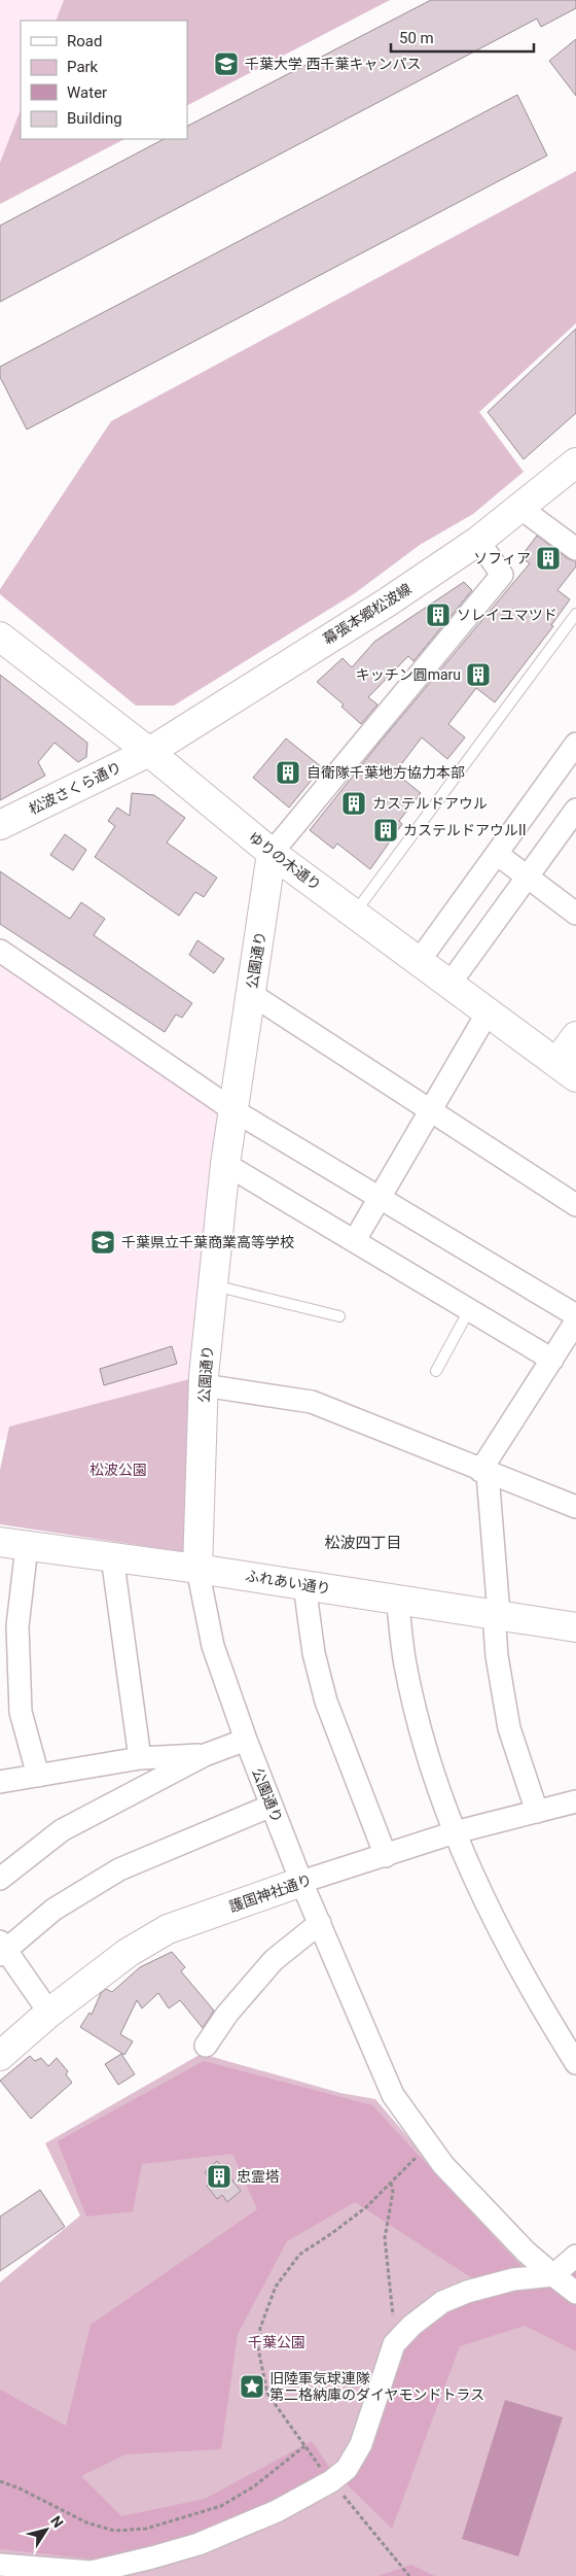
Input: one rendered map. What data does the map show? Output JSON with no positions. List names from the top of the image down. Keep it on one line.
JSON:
{"streets":{"street":["幕張本郷松波線","松波さくら通り","ゆりの木通り","公園通り","ふれあい通り","護国神社通り"]},"crossings":[["幕張本郷松波線","松波さくら通り"],["幕張本郷松波線","ゆりの木通り"],["松波さくら通り","ゆりの木通り"],["ゆりの木通り","公園通り"],["公園通り","ふれあい通り"],["公園通り","護国神社通り"]],"districts":["松波四丁目"],"parks":["松波公園","千葉公園"],"places":{"school or university":["千葉大学 西千葉キャンパス","千葉県立千葉商業高等学校"],"building":["ソフィア","ソレイユマツド","キッチン圓maru","自衛隊千葉地方協力本部","カステルドアウル","カステルドアウルII","忠霊塔"],"place":["旧陸軍気球連隊 第二格納庫のダイヤモンドトラス"]},"legend":["Road","Park","Water","Building"],"scale_bar":"50 m","north":"top right"}
